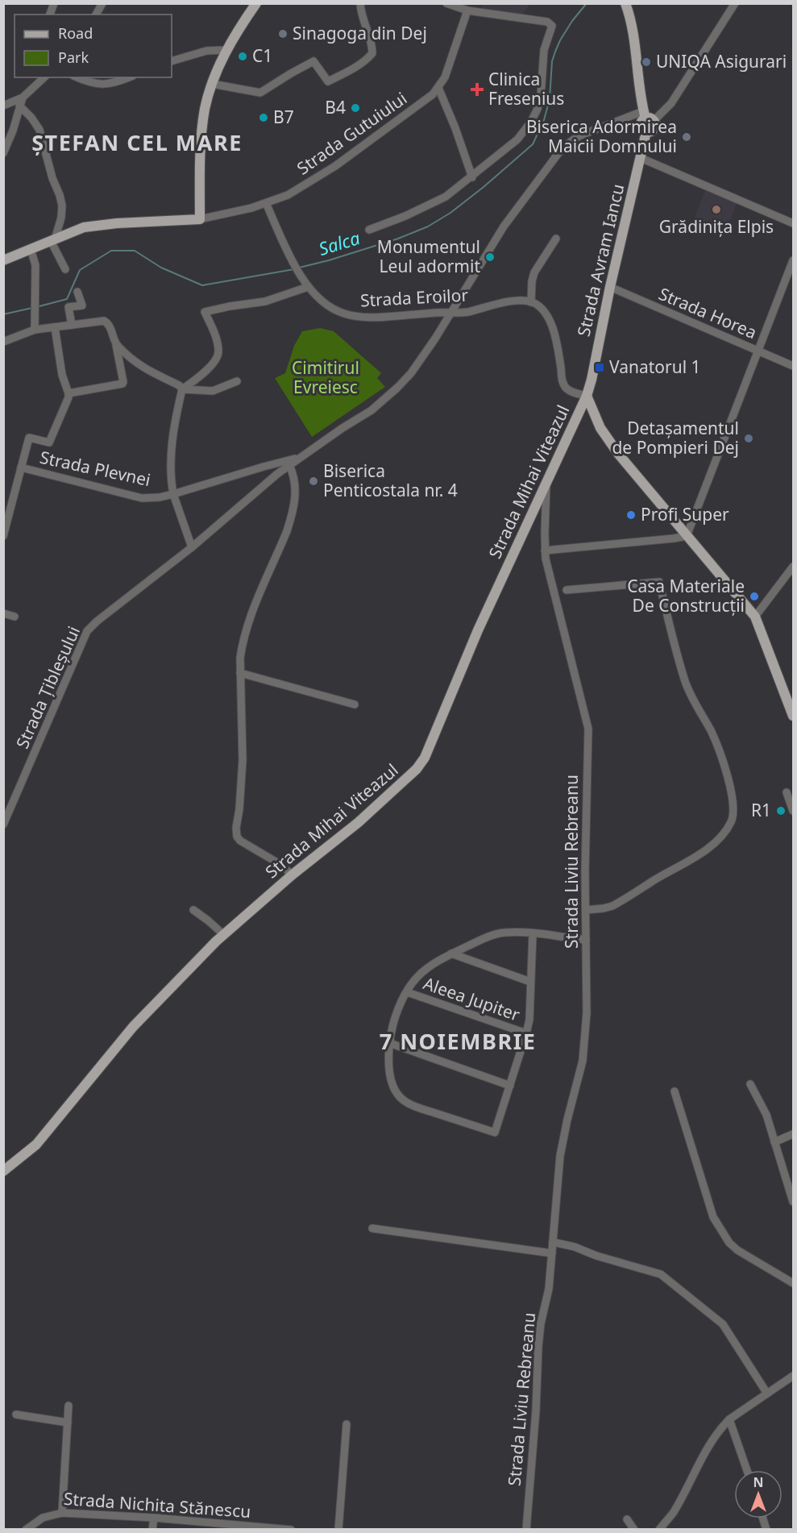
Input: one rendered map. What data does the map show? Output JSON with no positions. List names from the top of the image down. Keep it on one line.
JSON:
{"streets":{"main road":["Strada Avram Iancu","Strada Mihai Viteazul"],"street":["Strada Gutuiului","Strada Eroilor","Strada Horea","Strada Plevnei","Strada Țibleșului","Strada Liviu Rebreanu","Aleea Jupiter","Strada Nichita Stănescu"]},"crossings":[["Strada Gutuiului","Strada Eroilor"],["Strada Avram Iancu","Strada Horea"],["Strada Avram Iancu","Strada Mihai Viteazul"],["Strada Avram Iancu","Strada Țibleșului"],["Strada Eroilor","Strada Țibleșului"],["Strada Plevnei","Strada Țibleșului"],["Strada Mihai Viteazul","Strada Liviu Rebreanu"]],"districts":["ȘTEFAN CEL MARE","7 NOIEMBRIE"],"water":["Salca"],"parks":["Cimitirul Evreiesc"],"places":{"other":["Sinagoga din Dej","C1","UNIQA Asigurari","B4","B7","Biserica Adormirea Maicii Domnului","Grădinița Elpis","Monumentul Leul adormit","Detașamentul de Pompieri Dej","Biserica Penticostala nr. 4","Profi Super","Casa Materiale De Construcții","R1"],"health":["Clinica Fresenius"],"transit":["Vanatorul 1"]},"legend":["Road","Park"],"north":"top"}
